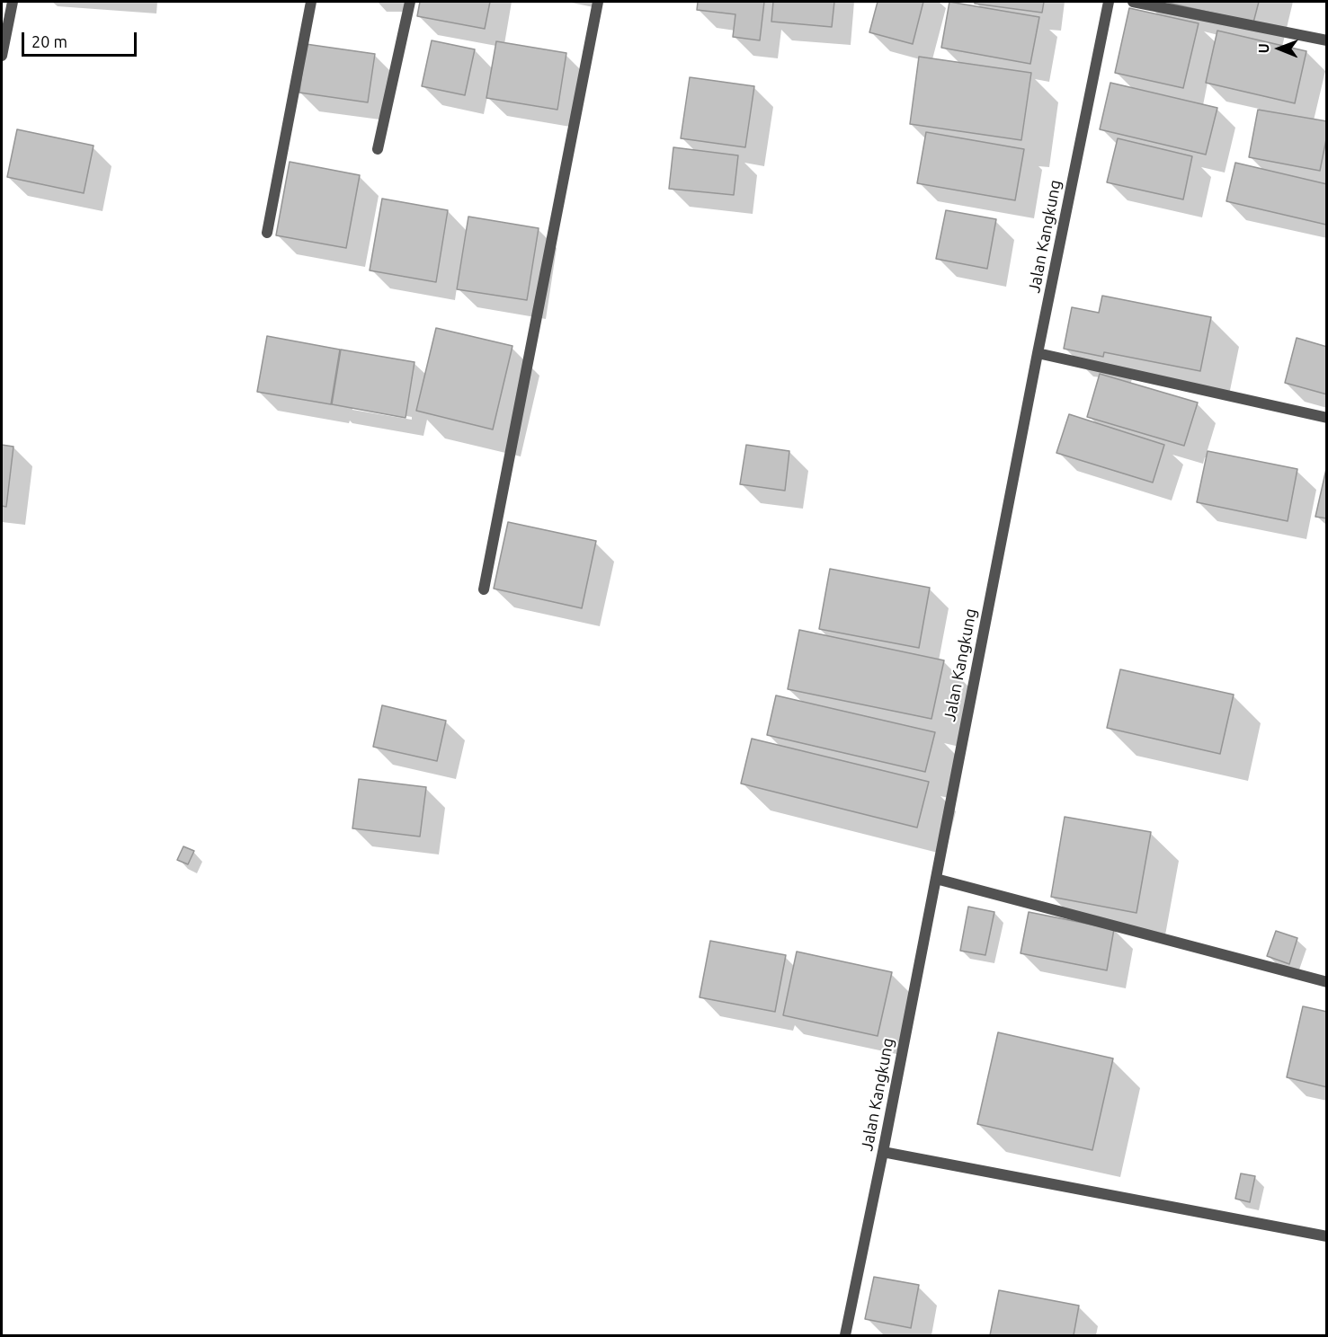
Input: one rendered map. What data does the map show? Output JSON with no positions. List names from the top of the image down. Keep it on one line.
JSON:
{"streets":{"street":["Jalan Kangkung"]},"scale_bar":"20 m","north":"left"}
